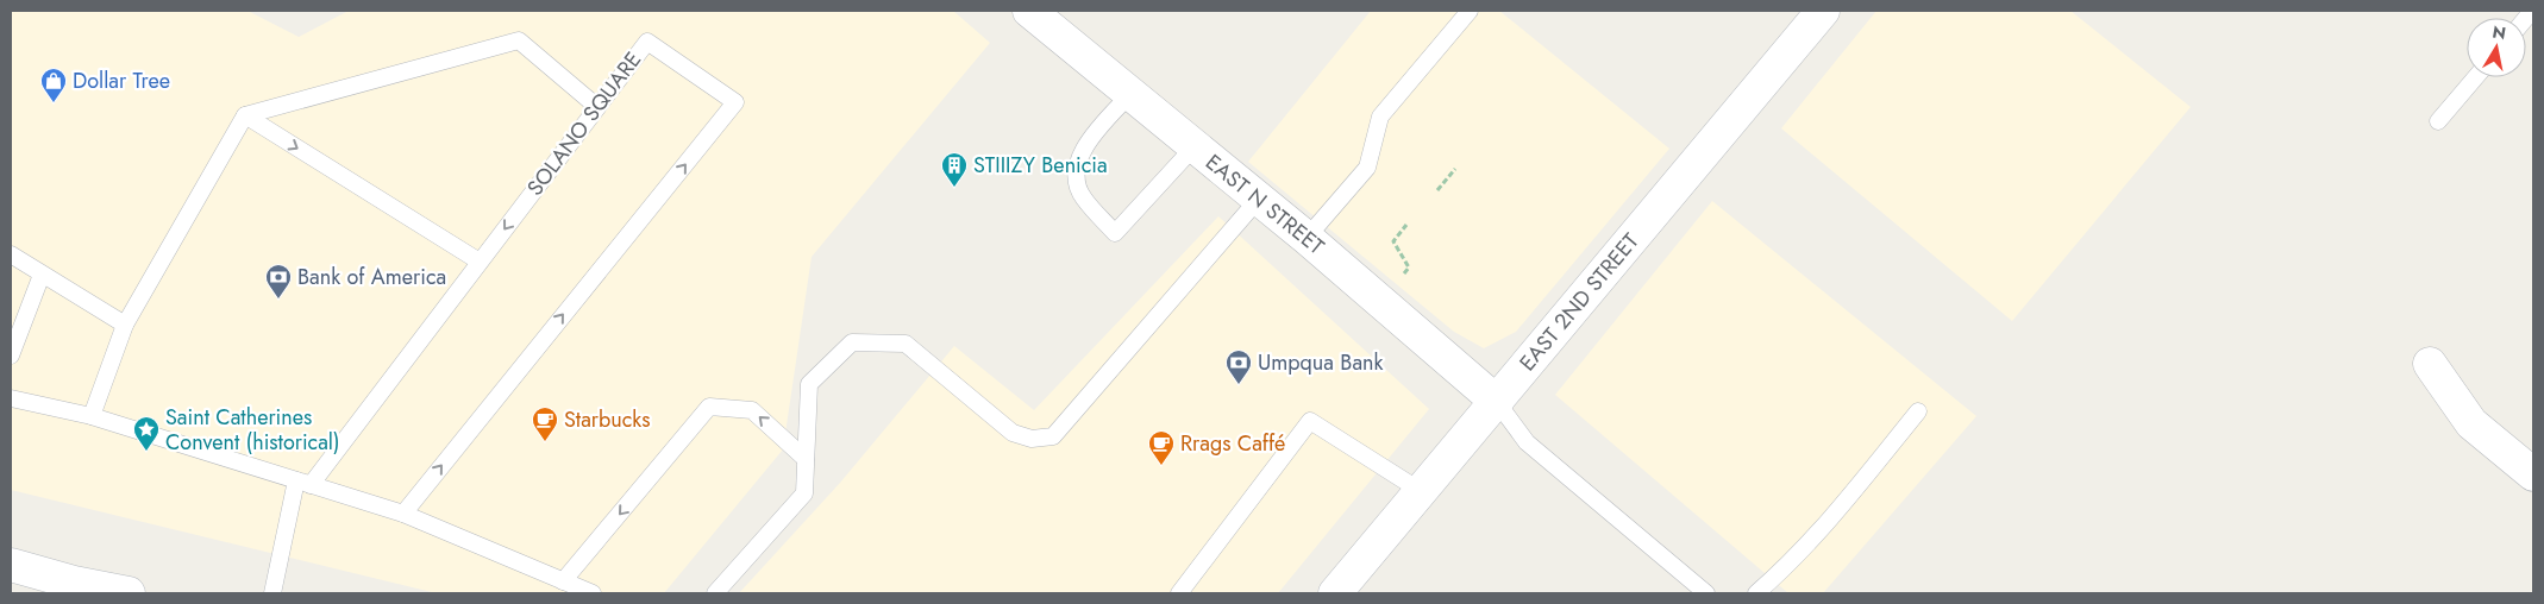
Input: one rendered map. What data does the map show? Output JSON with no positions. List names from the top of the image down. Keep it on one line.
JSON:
{"streets":{"main road":["EAST N STREET","EAST 2ND STREET"],"lane":["SOLANO SQUARE"]},"crossings":[["EAST N STREET","EAST 2ND STREET"]],"places":{"shop":["Dollar Tree"],"building":["STIIIZY Benicia"],"bank":["Bank of America","Umpqua Bank"],"cafe":["Starbucks","Rrags Caffé"],"place":["Saint Catherines Convent (historical)"]},"north":"top"}
